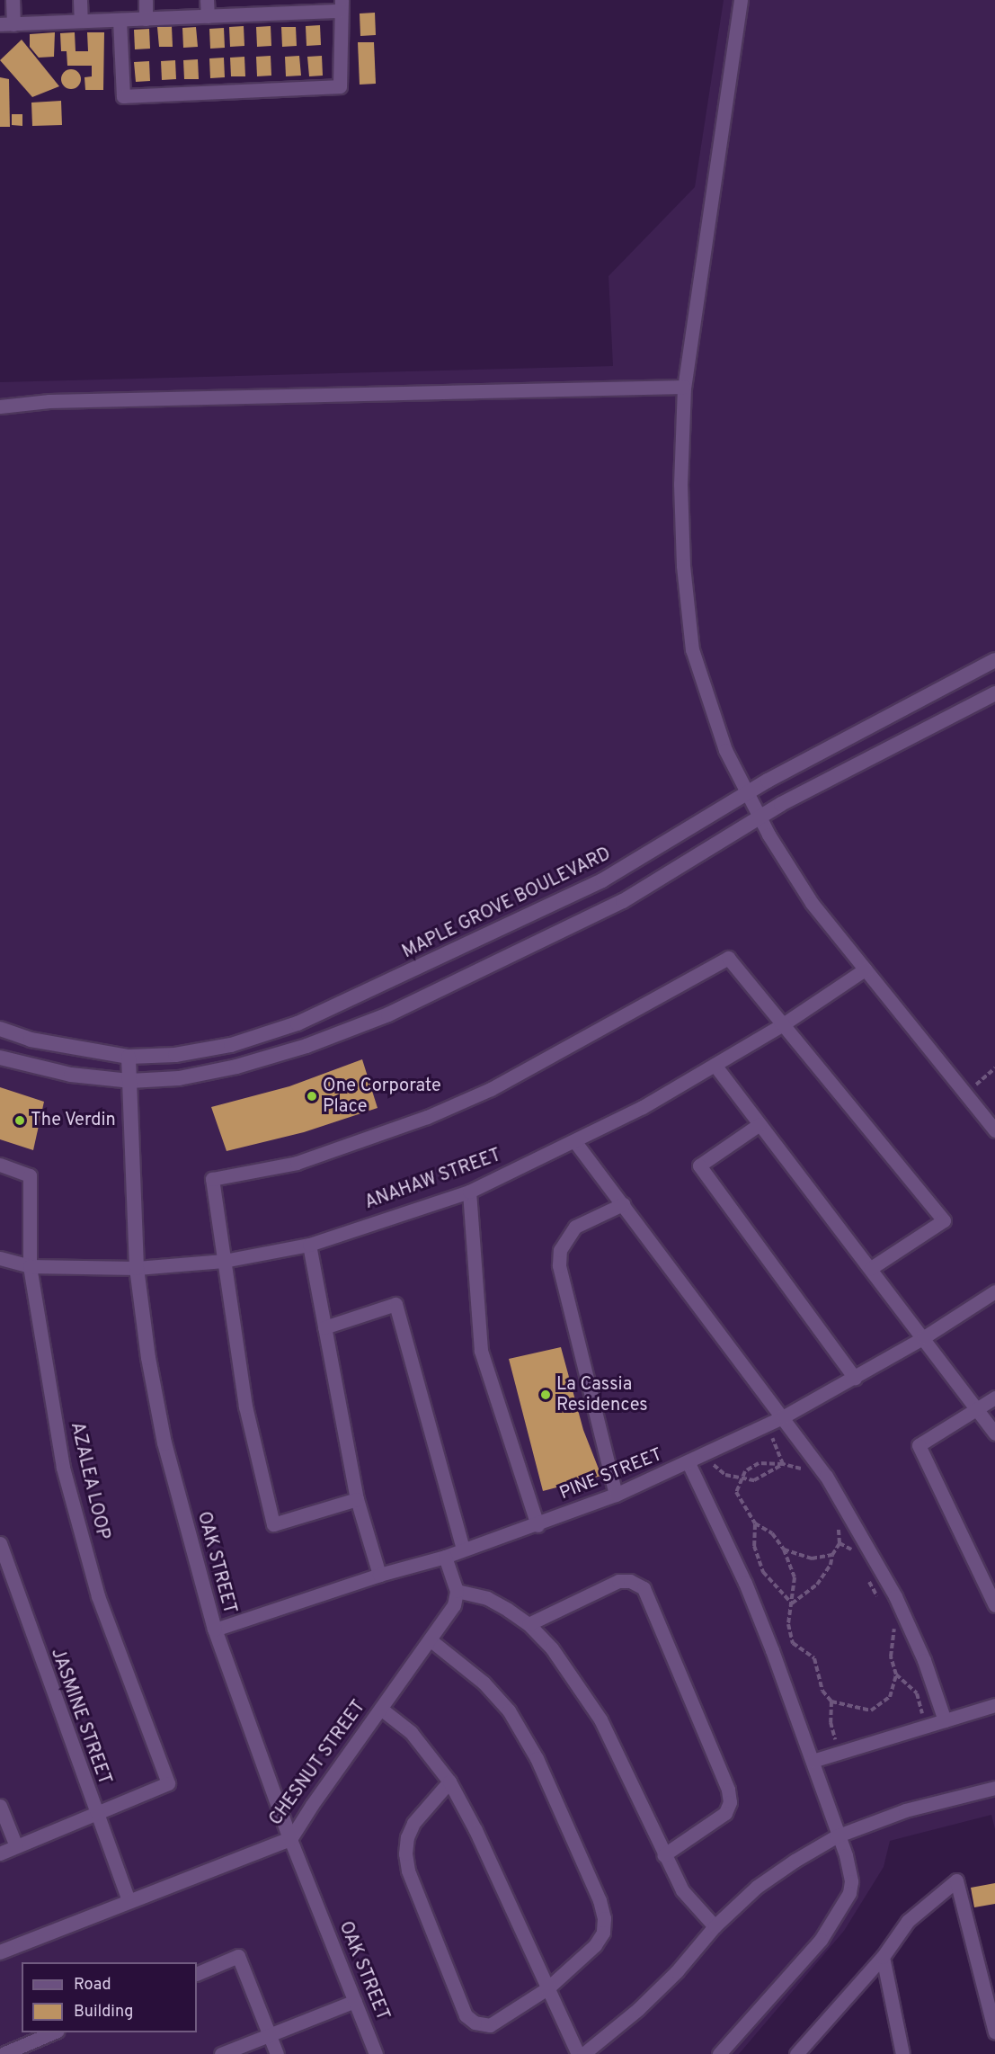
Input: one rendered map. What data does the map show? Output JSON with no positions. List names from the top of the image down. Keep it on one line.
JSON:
{"streets":{"street":["MAPLE GROVE BOULEVARD","ANAHAW STREET","PINE STREET","AZALEA LOOP","OAK STREET","JASMINE STREET","CHESNUT STREET"]},"crossings":[["MAPLE GROVE BOULEVARD","OAK STREET"],["ANAHAW STREET","AZALEA LOOP"],["ANAHAW STREET","OAK STREET"],["PINE STREET","OAK STREET"],["AZALEA LOOP","JASMINE STREET"],["OAK STREET","CHESNUT STREET"],["JASMINE STREET","CHESNUT STREET"]],"places":["One Corporate Place","The Verdin","La Cassia Residences"],"legend":["Road","Building"]}
